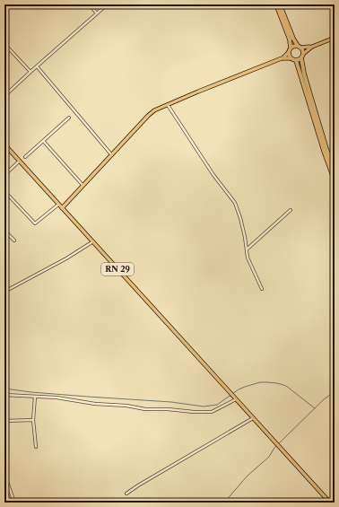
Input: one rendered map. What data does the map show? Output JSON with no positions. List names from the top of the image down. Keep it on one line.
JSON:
{"streets":{"main road":["RN 29"]}}
